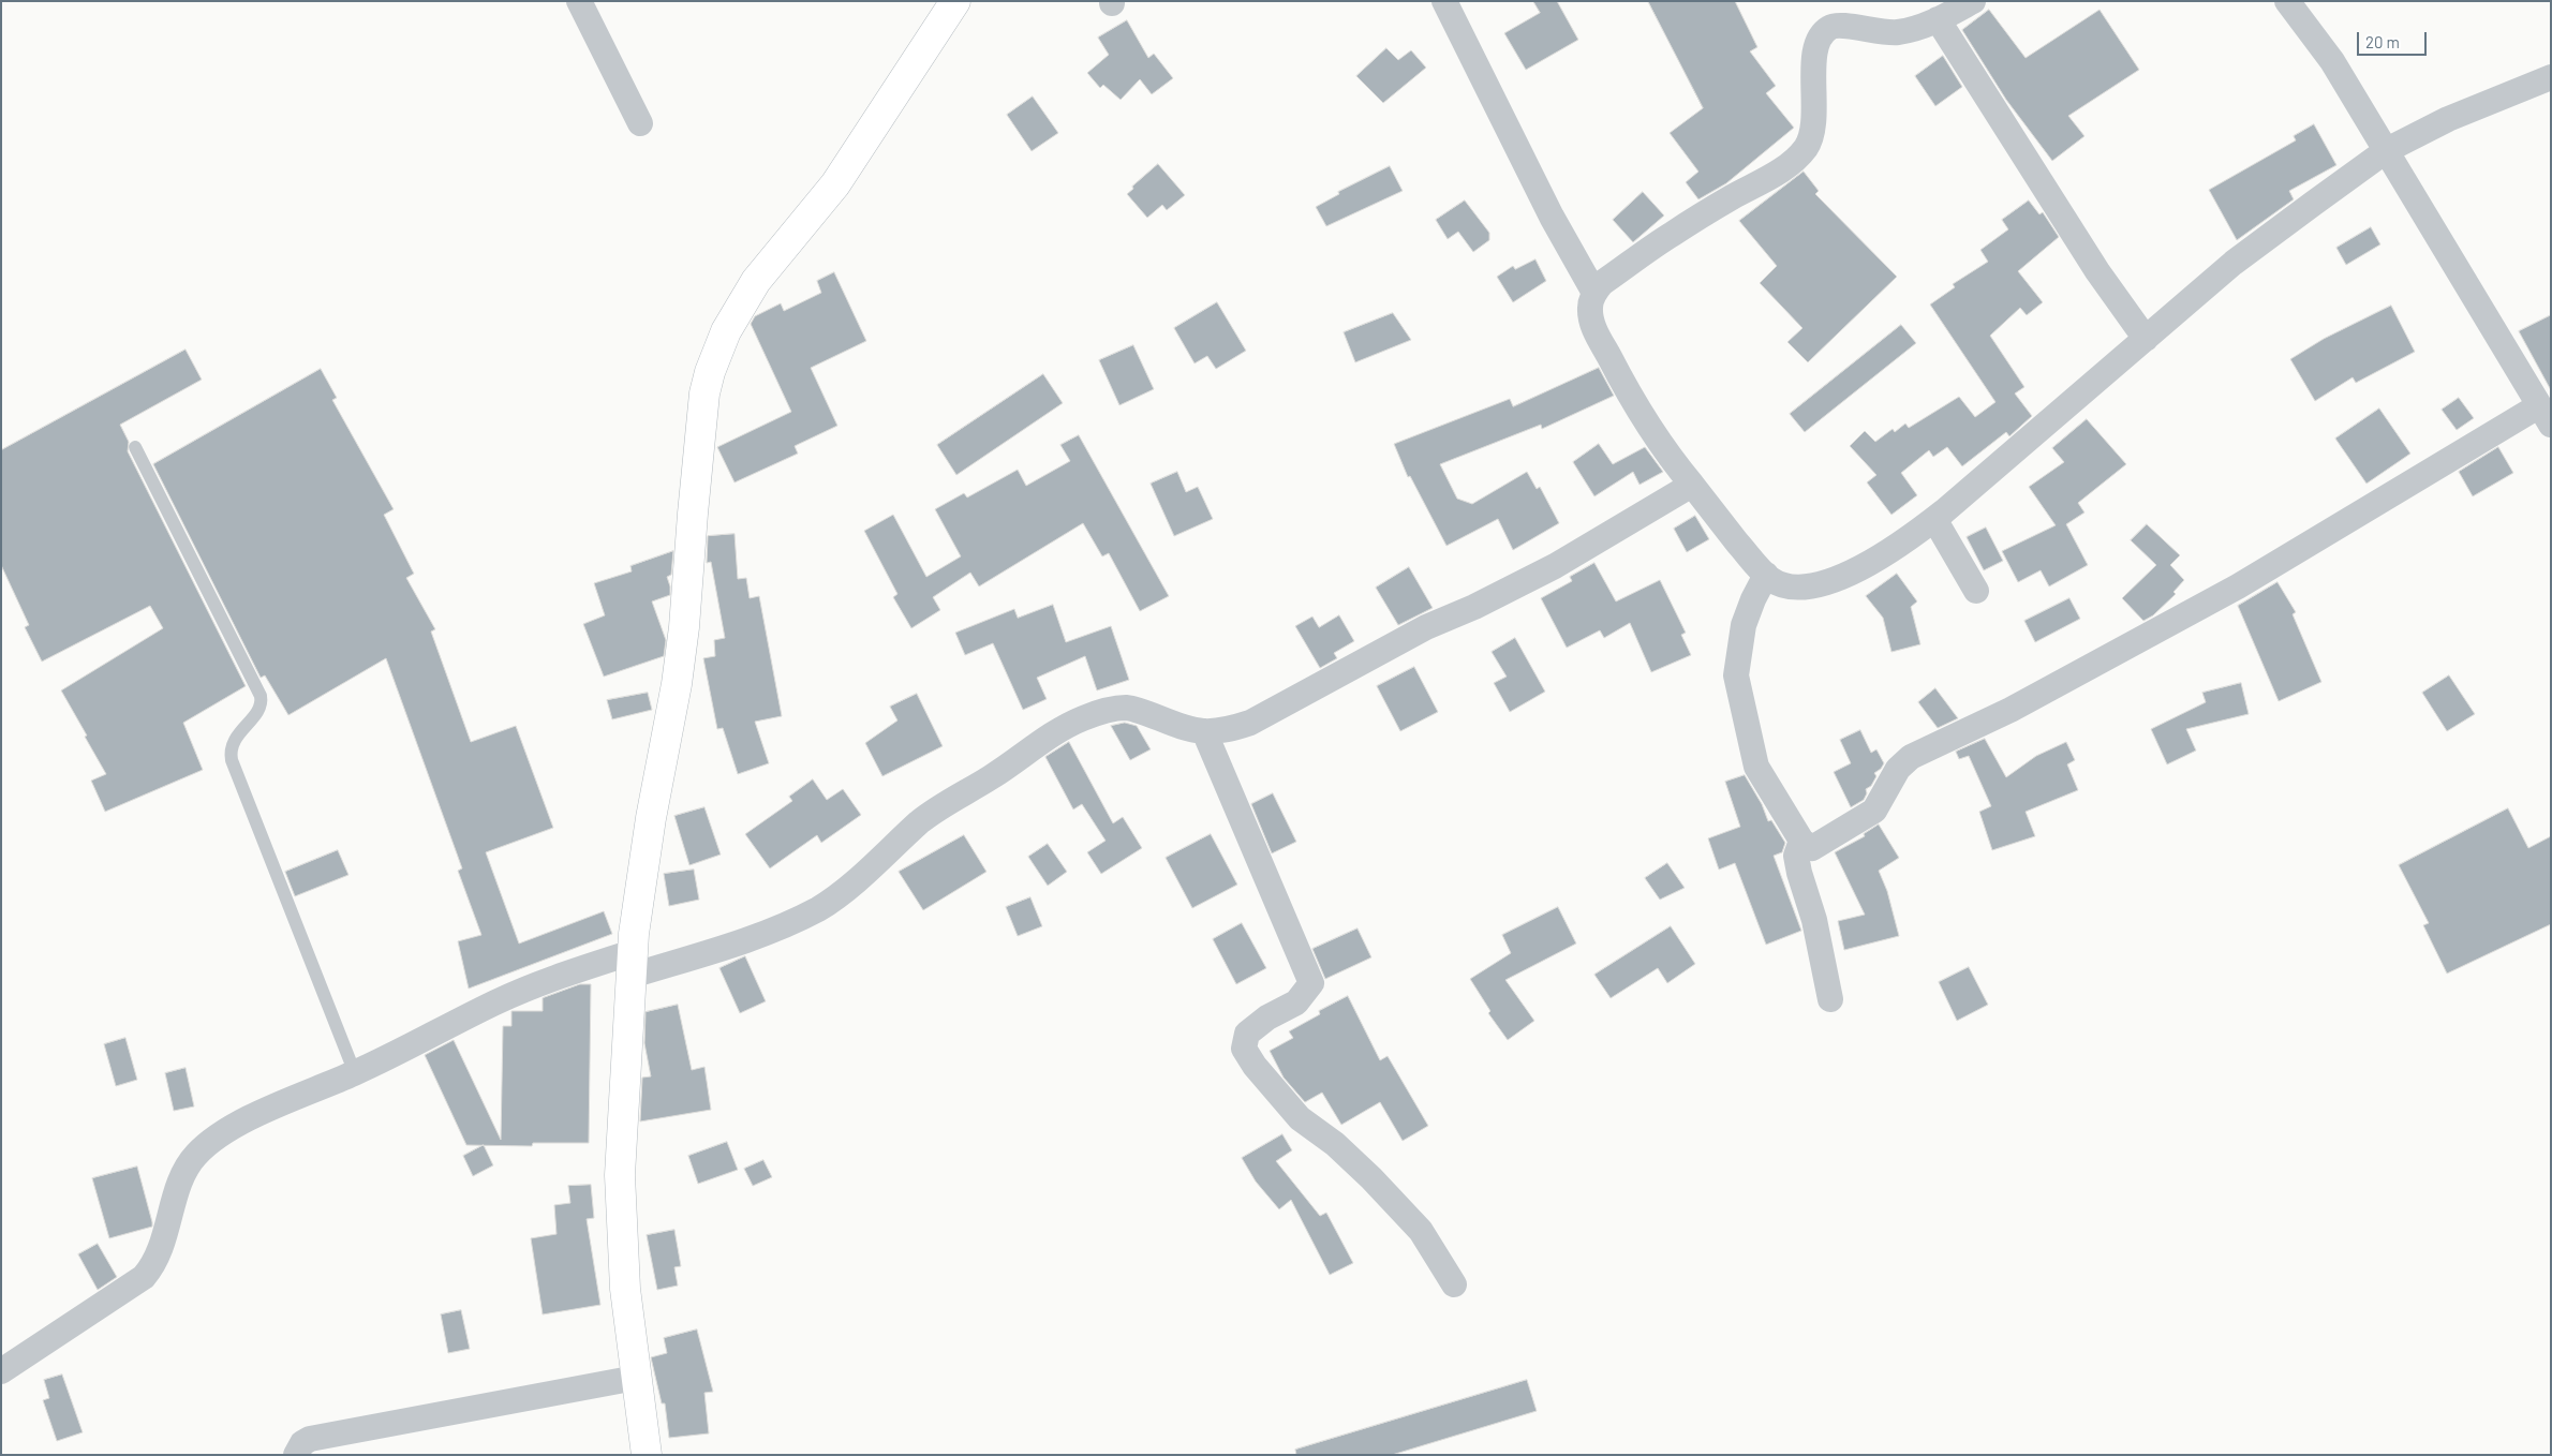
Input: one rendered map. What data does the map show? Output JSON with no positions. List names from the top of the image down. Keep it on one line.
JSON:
{"scale_bar":"20 m"}
